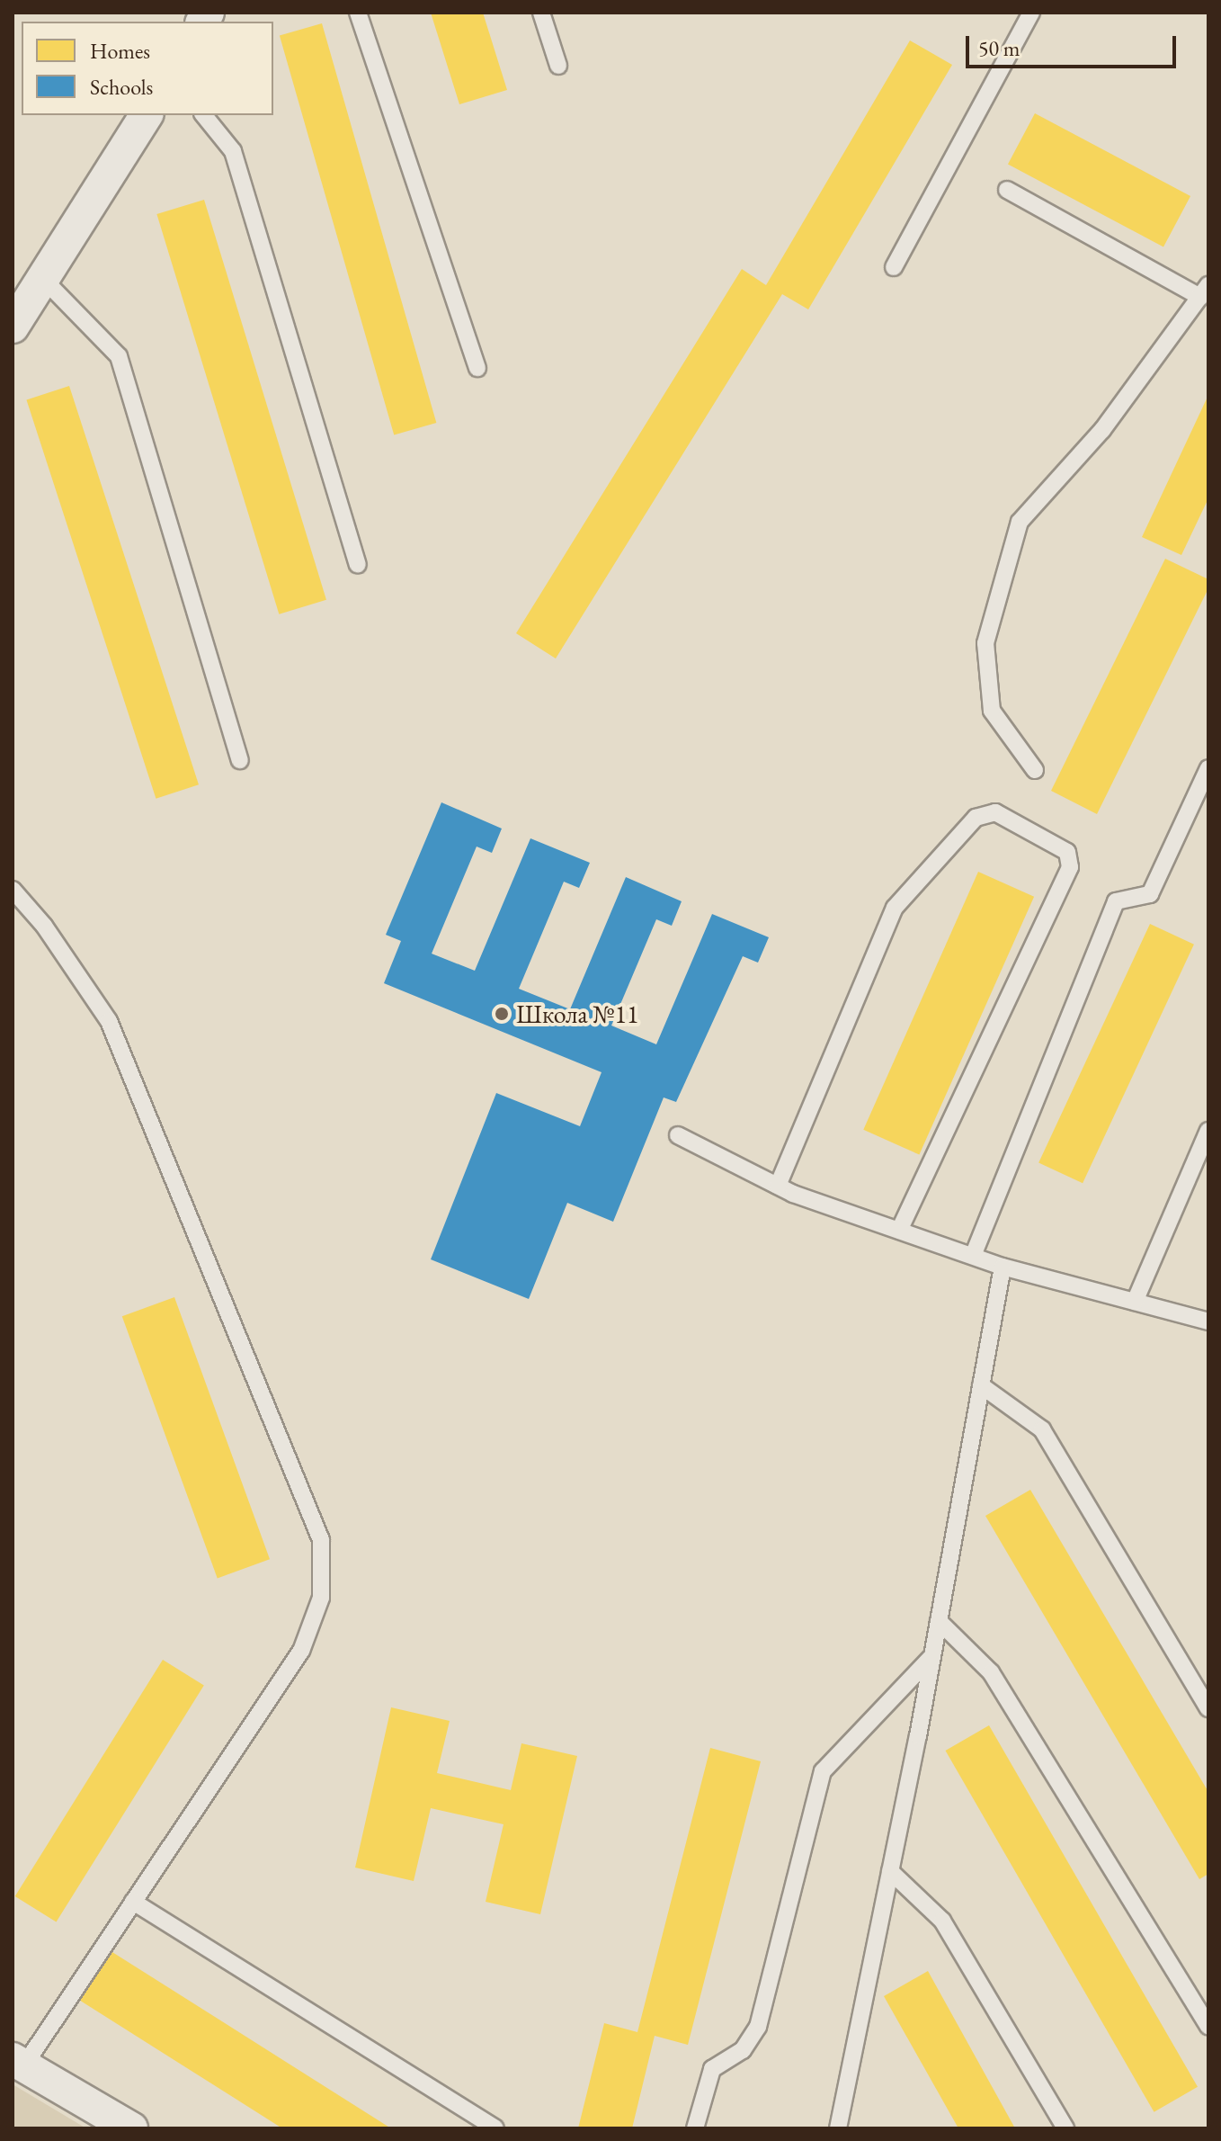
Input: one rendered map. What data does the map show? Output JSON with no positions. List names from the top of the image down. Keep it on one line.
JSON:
{"places":["Школа №11"],"legend":["Homes","Schools"],"scale_bar":"50 m"}
